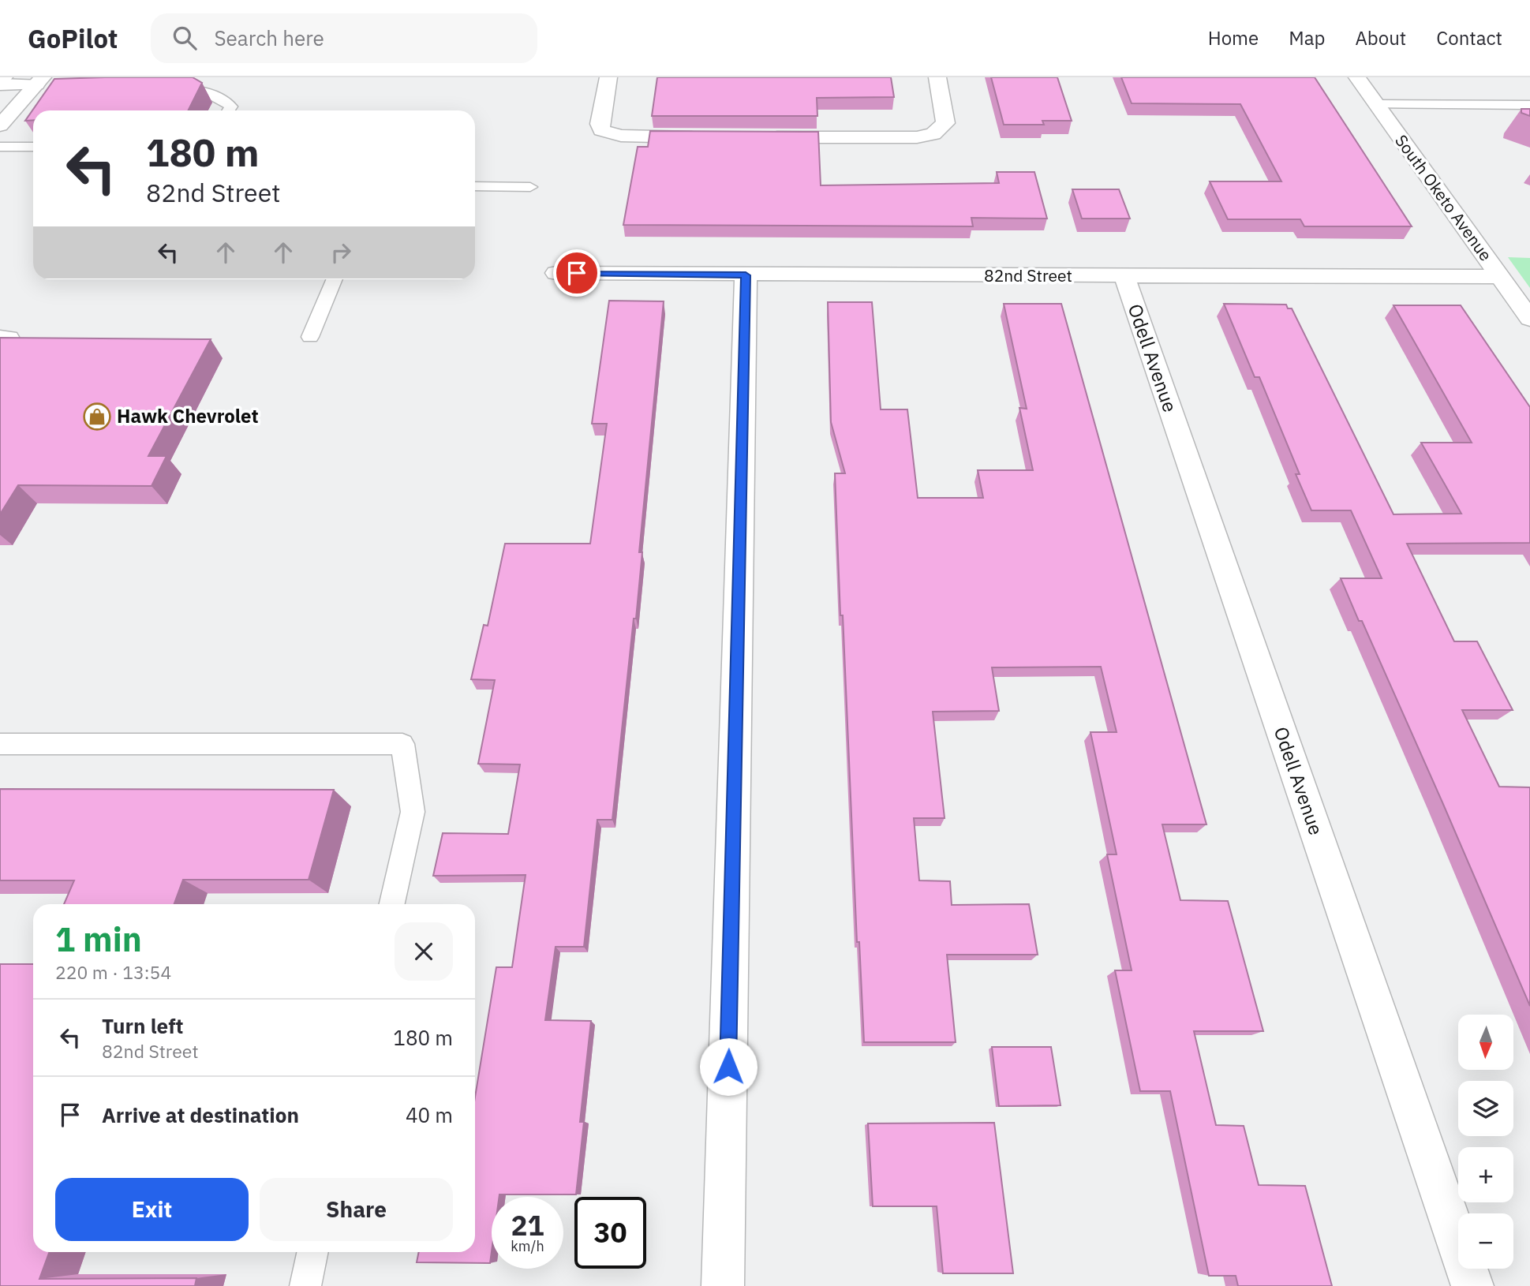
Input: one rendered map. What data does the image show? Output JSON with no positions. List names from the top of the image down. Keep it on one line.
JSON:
{"streets":{"street":["South Oketo Avenue","82nd Street","Odell Avenue"]},"crossings":[["South Oketo Avenue","82nd Street"],["82nd Street","Odell Avenue"]],"places":{"shop":["Hawk Chevrolet"]},"north":"bottom","page":{"header":"GoPilot","search":"Search here","nav":["Home","Map","About","Contact"],"turn":["180 m","82nd Street"],"heading":["1 min","220 m · 13:54"],"list":[{"name":"Turn left","note":"82nd Street","value":"180 m"},{"name":"Arrive at destination","value":"40 m"}],"map_buttons":["+","−"],"buttons":["Exit","Share"],"speed":"21 km/h","limit":"30"}}
